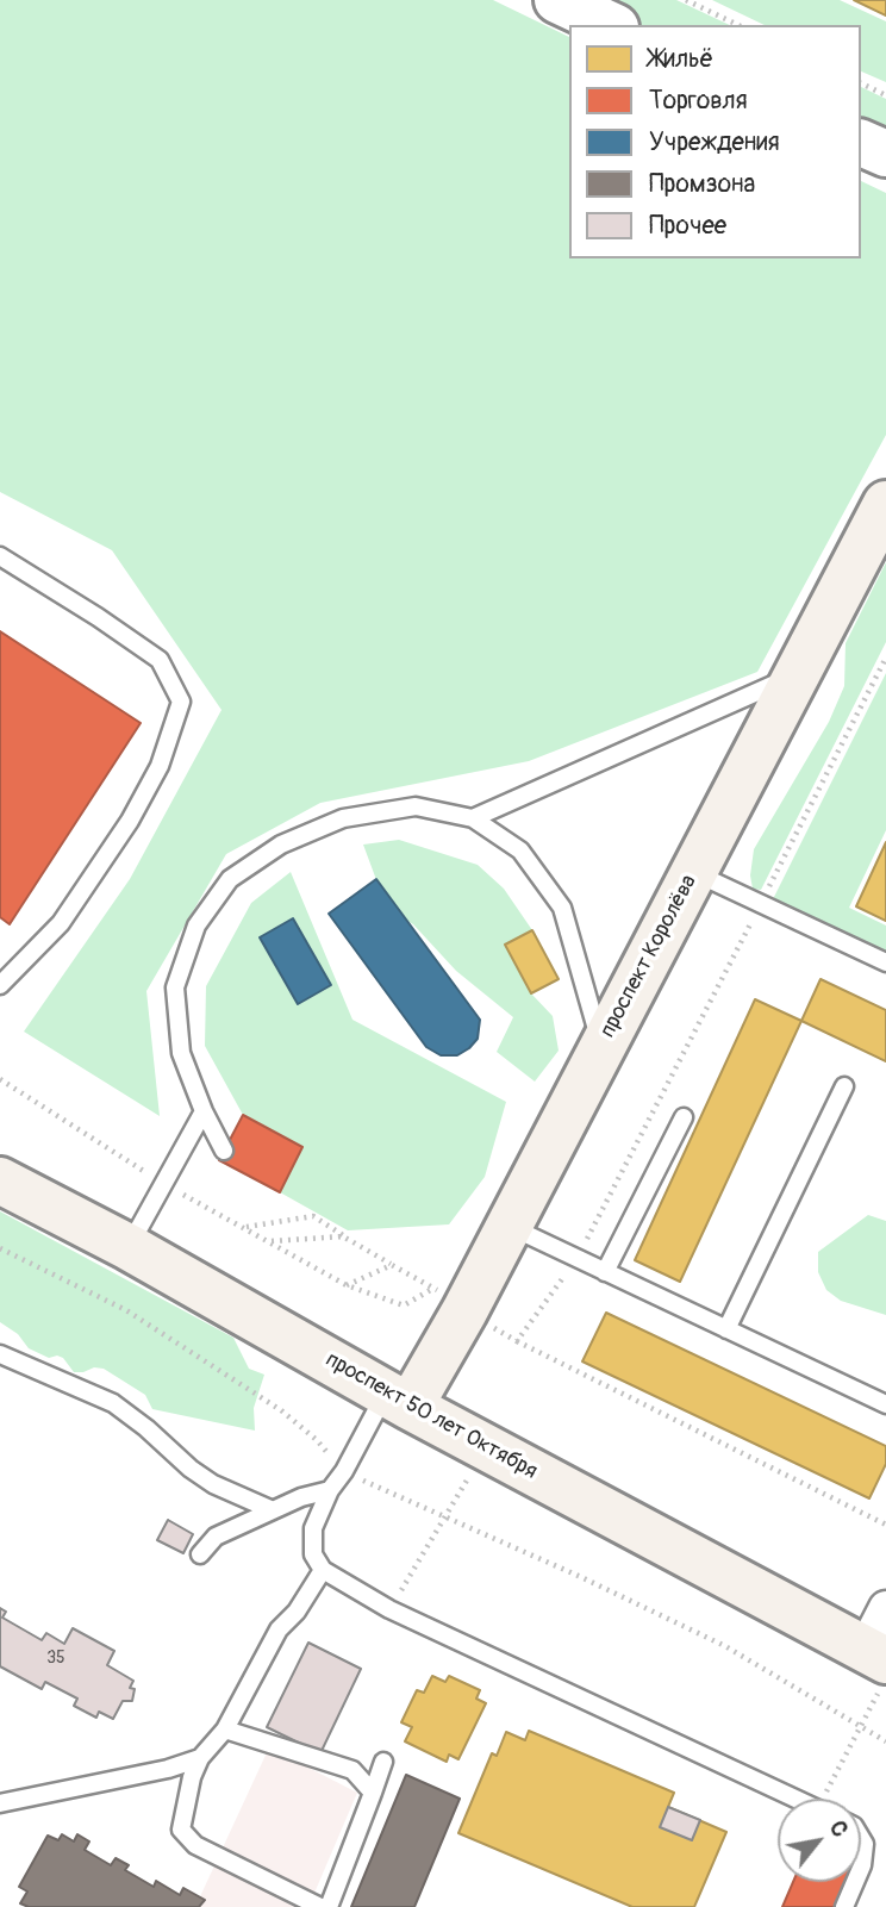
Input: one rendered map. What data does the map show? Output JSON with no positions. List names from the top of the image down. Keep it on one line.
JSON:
{"streets":{"main road":["проспект Королёва","проспект 50 лет Октября"]},"crossings":[["проспект Королёва","проспект 50 лет Октября"]],"house_numbers":["35"],"legend":["Жильё","Торговля","Учреждения","Промзона","Прочее"],"north":"top right"}
